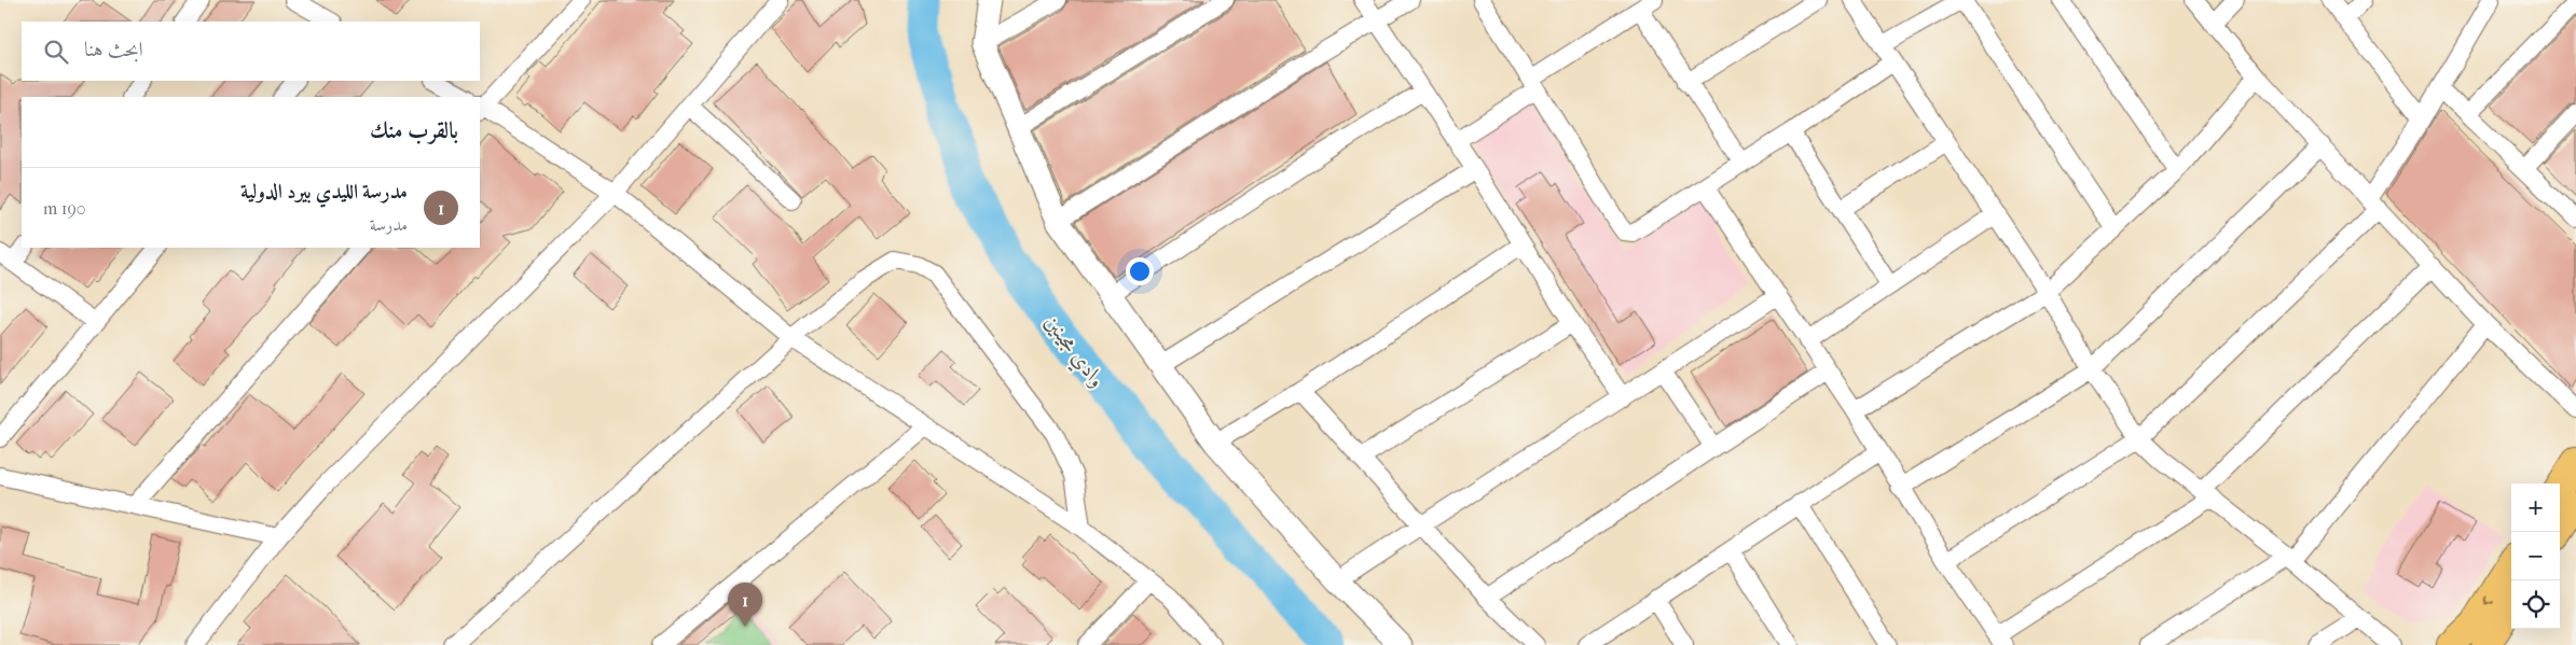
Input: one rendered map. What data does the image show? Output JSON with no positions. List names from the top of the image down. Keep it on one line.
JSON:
{"water":["وادي مجينين"],"page":{"search":"ابحث هنا","heading":"بالقرب منك","list":[{"mark":"1","name":"مدرسة الليدي بيرد الدولية","note":"مدرسة","value":"190 m"}],"map_buttons":["+","−"],"pins":"1"}}
